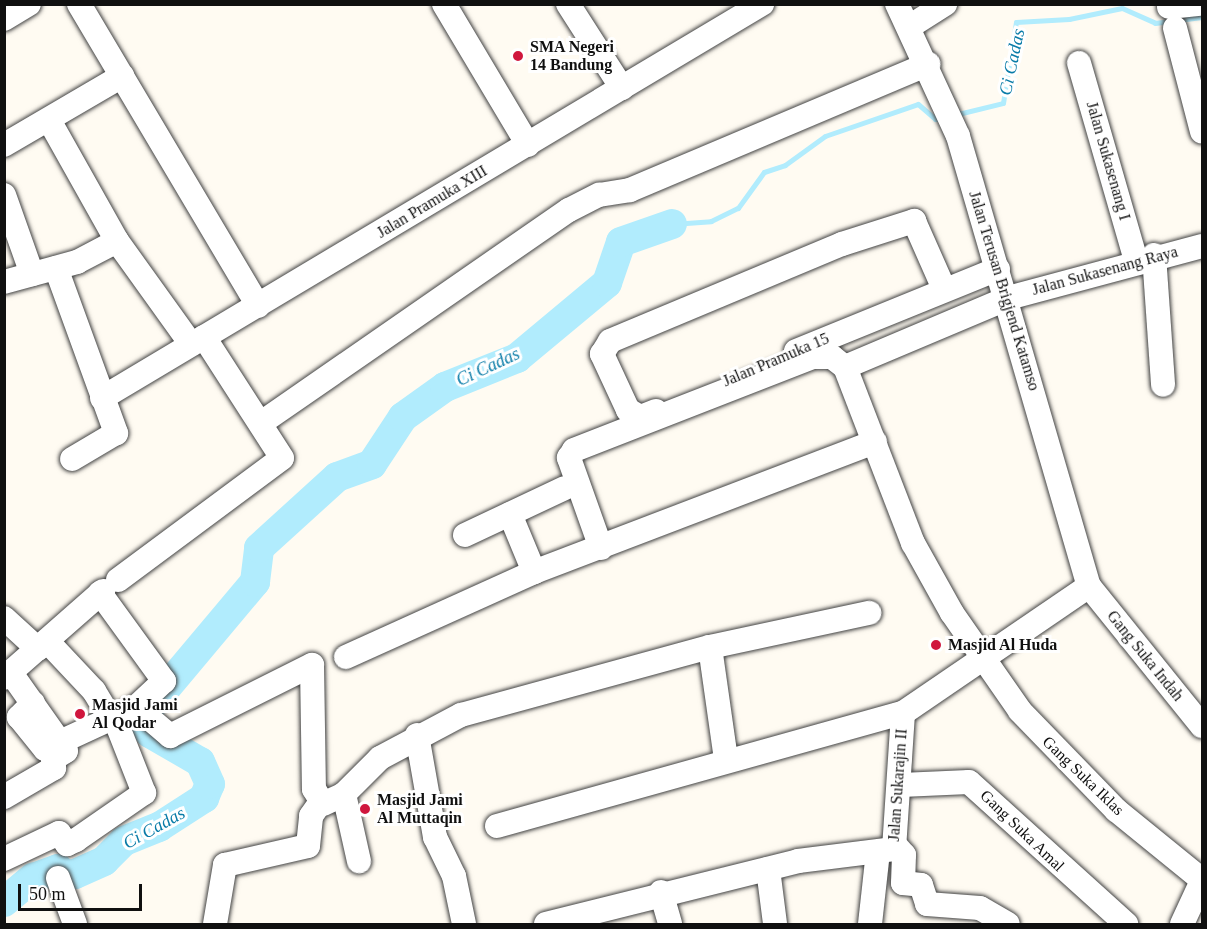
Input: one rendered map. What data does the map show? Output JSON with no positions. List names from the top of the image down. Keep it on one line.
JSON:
{"streets":{"street":["Jalan Sukasenang I","Jalan Pramuka XIII","Jalan Sukasenang Raya","Jalan Terusan Brigjend Katamso","Jalan Pramuka 15","Gang Suka Indah","Gang Suka Iklas","Jalan Sukarajin II","Gang Suka Amal"]},"crossings":[["Jalan Sukasenang I","Jalan Sukasenang Raya"],["Jalan Sukasenang Raya","Jalan Terusan Brigjend Katamso"],["Jalan Sukasenang Raya","Gang Suka Iklas"],["Jalan Terusan Brigjend Katamso","Jalan Pramuka 15"],["Jalan Terusan Brigjend Katamso","Gang Suka Indah"],["Jalan Sukarajin II","Gang Suka Amal"]],"water":["Ci Cadas"],"places":["SMA Negeri 14 Bandung","Masjid Al Huda","Masjid Jami Al Qodar","Masjid Jami Al Muttaqin"],"scale_bar":"50 m"}
